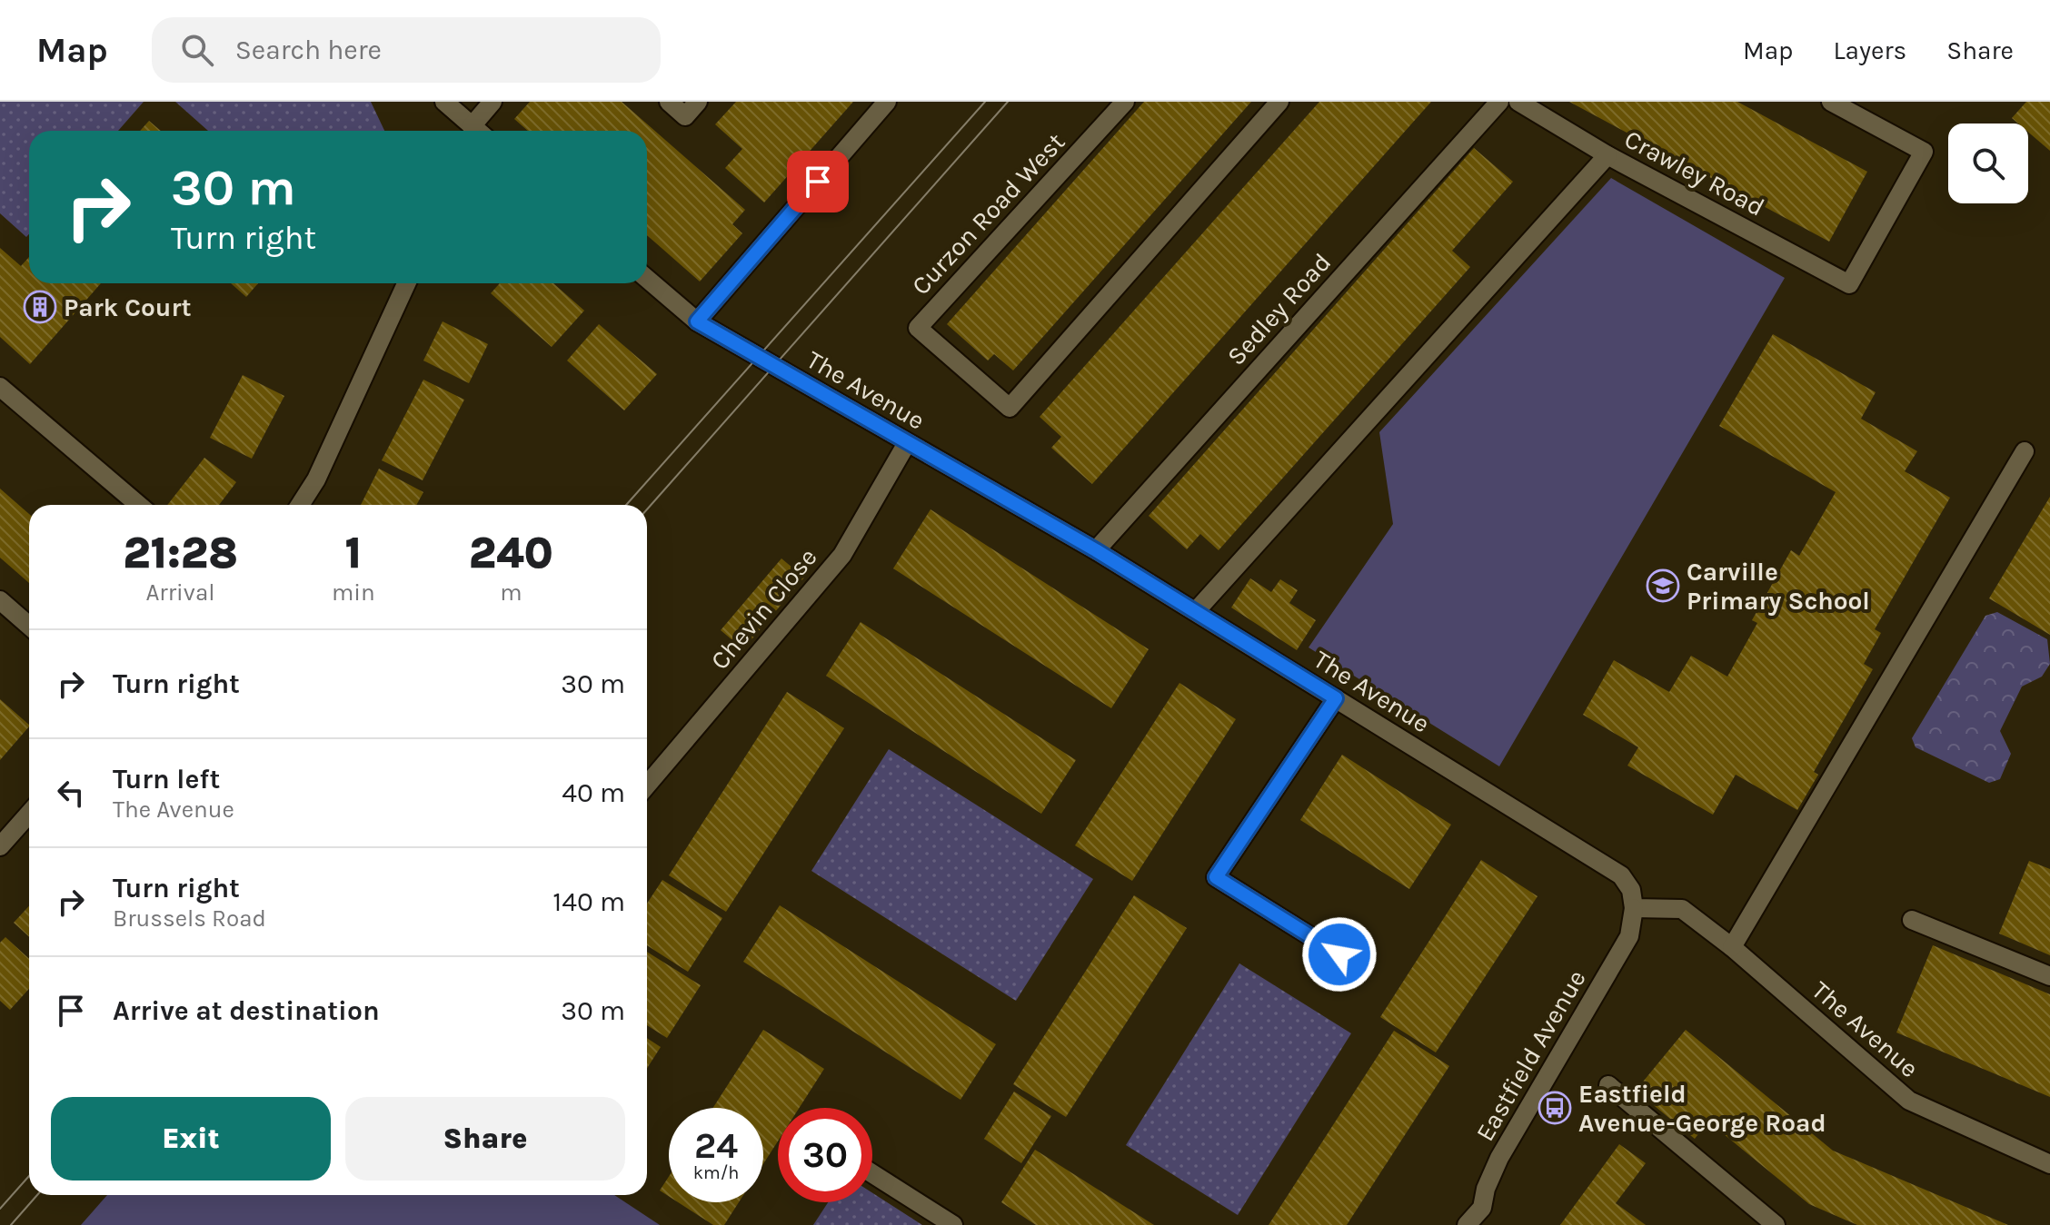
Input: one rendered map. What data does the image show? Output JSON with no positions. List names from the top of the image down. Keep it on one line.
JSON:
{"streets":{"street":["Crawley Road","Curzon Road West","Sedley Road","The Avenue","Chevin Close","Eastfield Avenue"]},"crossings":[["Sedley Road","The Avenue"],["The Avenue","Chevin Close"],["The Avenue","Eastfield Avenue"]],"places":{"building":["Park Court"],"school or university":["Carville Primary School"],"bus stop":["Eastfield Avenue-George Road"]},"page":{"header":"Map","search":"Search here","nav":["Map","Layers","Share"],"turn":["30 m","Turn right"],"eta":["21:28","Arrival","1","min","240","m"],"list":[{"name":"Turn right","value":"30 m"},{"name":"Turn left","note":"The Avenue","value":"40 m"},{"name":"Turn right","note":"Brussels Road","value":"140 m"},{"name":"Arrive at destination","value":"30 m"}],"buttons":["Exit","Share"],"speed":"24 km/h","limit":"30"}}
